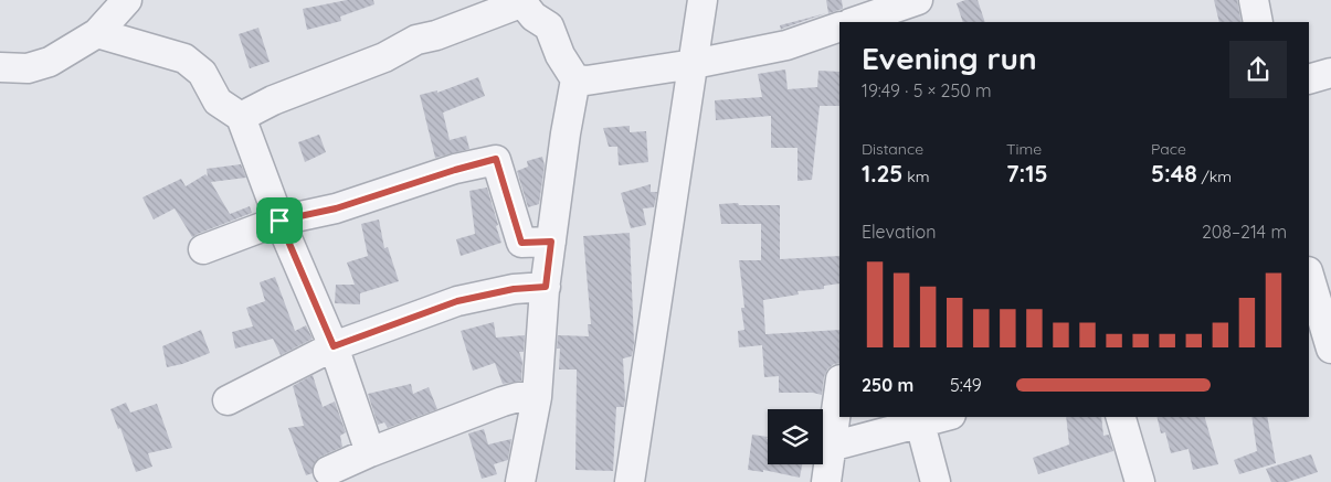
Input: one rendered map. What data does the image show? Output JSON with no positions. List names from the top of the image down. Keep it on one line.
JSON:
{"page":{"heading":["Evening run","19:49 · 5 × 250 m"],"stats":[["Distance","1.25 km"],["Time","7:15"],["Pace","5:48 /km"]],"chart":["Elevation","208–214 m"],"list":[{"name":"250 m","note":"5:49"}]}}
